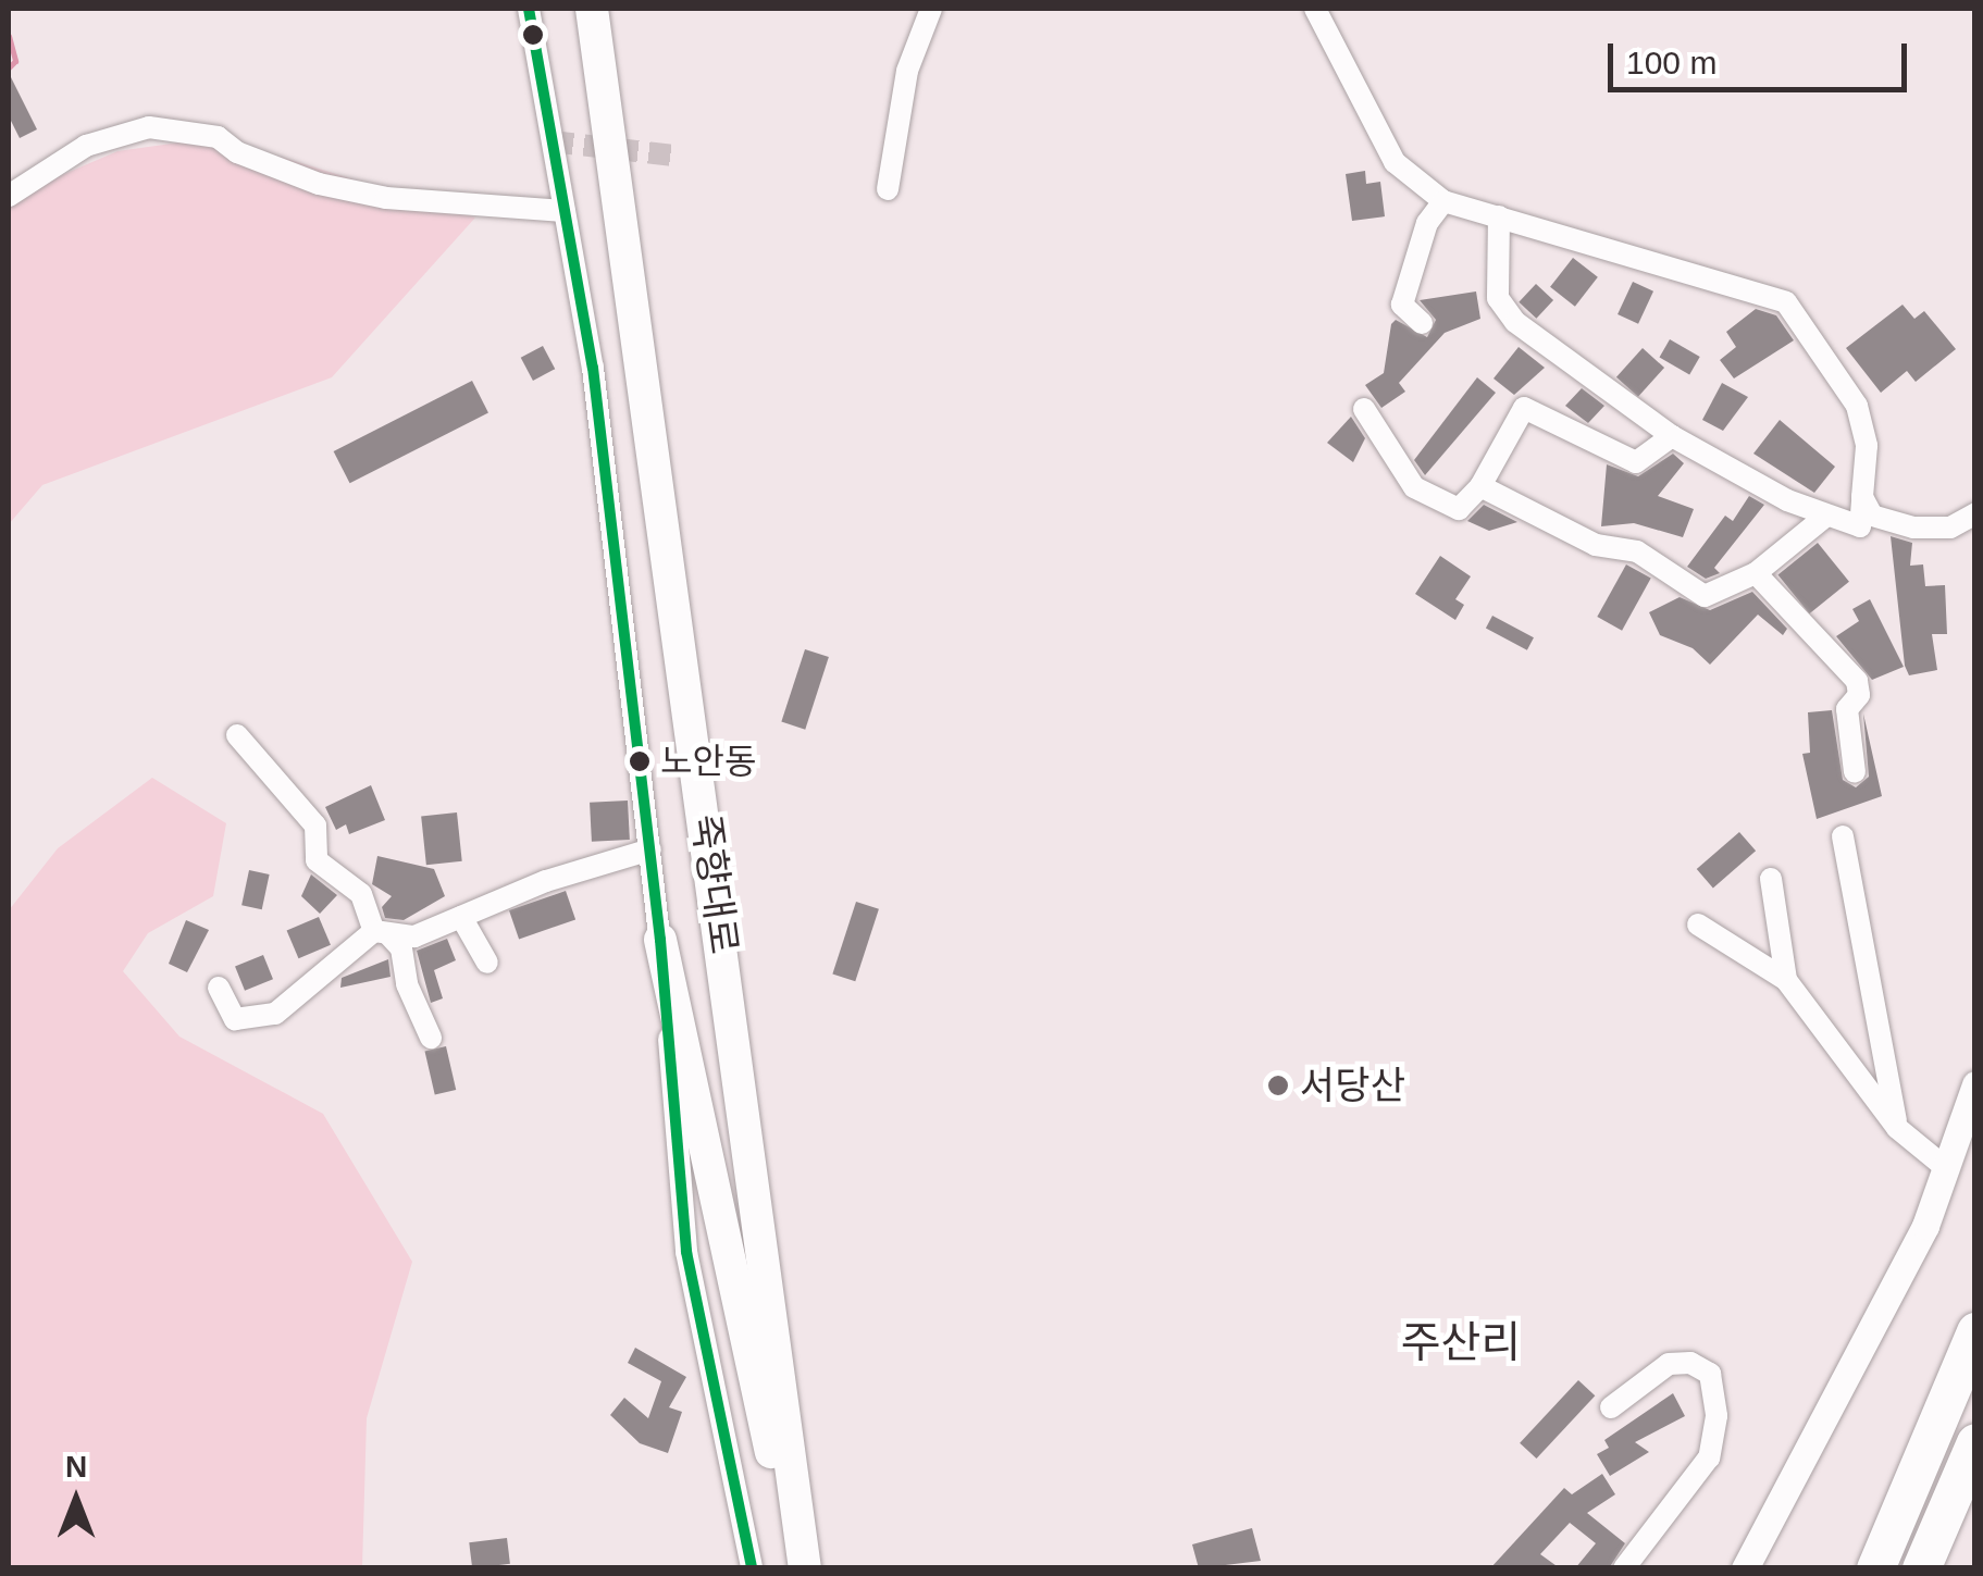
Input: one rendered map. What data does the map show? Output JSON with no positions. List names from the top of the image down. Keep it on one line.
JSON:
{"streets":{"main road":["죽향대로"]},"districts":["주산리"],"places":["노안동","서당산"],"scale_bar":"100 m","north":"top"}
